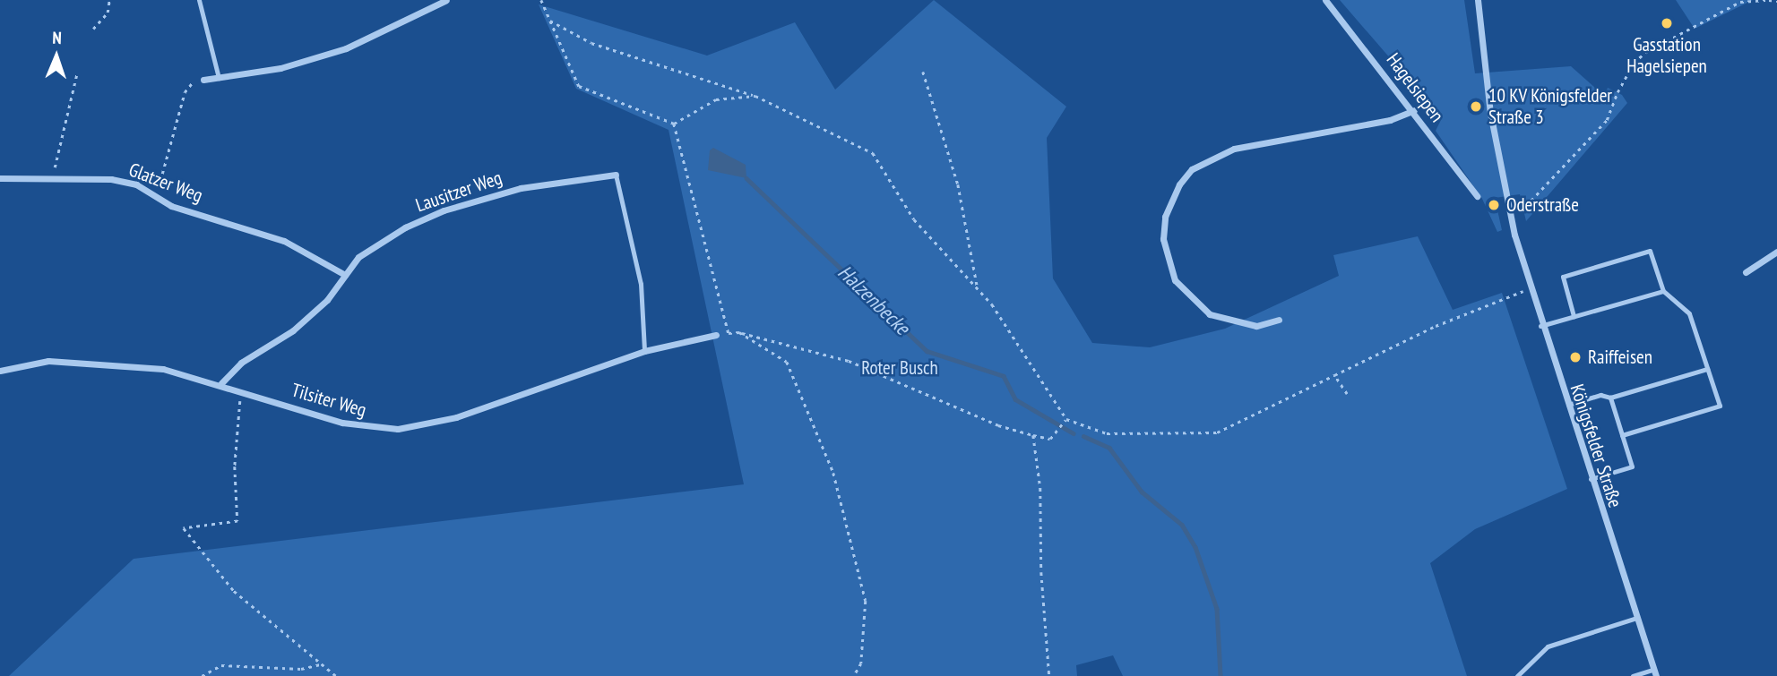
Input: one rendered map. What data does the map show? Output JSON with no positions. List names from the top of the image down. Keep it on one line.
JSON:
{"streets":{"street":["Hagelsiepen","Glatzer Weg","Lausitzer Weg","Tilsiter Weg","Königsfelder Straße"]},"crossings":[["Glatzer Weg","Lausitzer Weg"],["Lausitzer Weg","Tilsiter Weg"]],"water":["Halzenbecke"],"parks":["Roter Busch"],"places":["Gasstation Hagelsiepen","10 KV Königsfelder Straße 3","Oderstraße","Raiffeisen"],"north":"top"}
